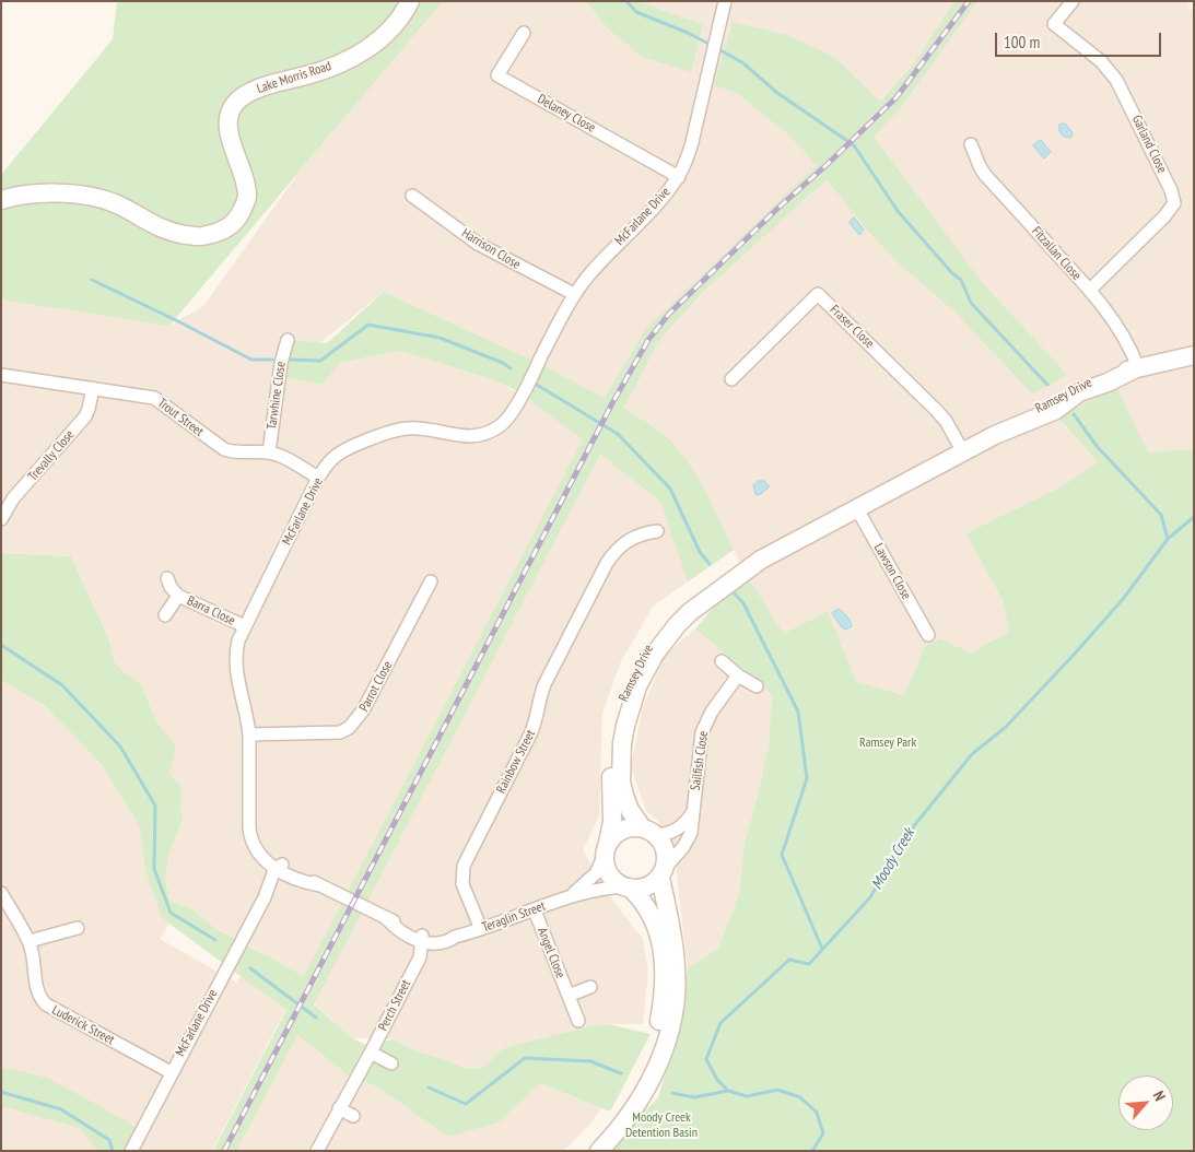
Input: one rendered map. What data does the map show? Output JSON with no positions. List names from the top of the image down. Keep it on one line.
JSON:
{"streets":{"main road":["Lake Morris Road","Ramsey Drive"],"street":["Delaney Close","Garland Close","McFarlane Drive","Harrison Close","Fitzallan Close","Fraser Close","Tarwhine Close","Trout Street","Trevally Close","Lawson Close","Barra Close","Parrot Close","Sailfish Close","Rainbow Street","Teraglin Street","Angel Close","Perch Street","Luderick Street"]},"crossings":[["Delaney Close","McFarlane Drive"],["Garland Close","Fitzallan Close"],["McFarlane Drive","Harrison Close"],["McFarlane Drive","Trout Street"],["McFarlane Drive","Barra Close"],["McFarlane Drive","Parrot Close"],["McFarlane Drive","Teraglin Street"],["McFarlane Drive","Luderick Street"],["Fitzallan Close","Ramsey Drive"],["Fraser Close","Ramsey Drive"],["Tarwhine Close","Trout Street"],["Ramsey Drive","Lawson Close"],["Ramsey Drive","Sailfish Close"],["Ramsey Drive","Teraglin Street"],["Trout Street","Trevally Close"],["Sailfish Close","Teraglin Street"],["Rainbow Street","Teraglin Street"],["Teraglin Street","Angel Close"],["Teraglin Street","Perch Street"]],"water":["Moody Creek"],"parks":["Ramsey Park","Moody Creek Detention Basin"],"scale_bar":"100 m","north":"top right"}
